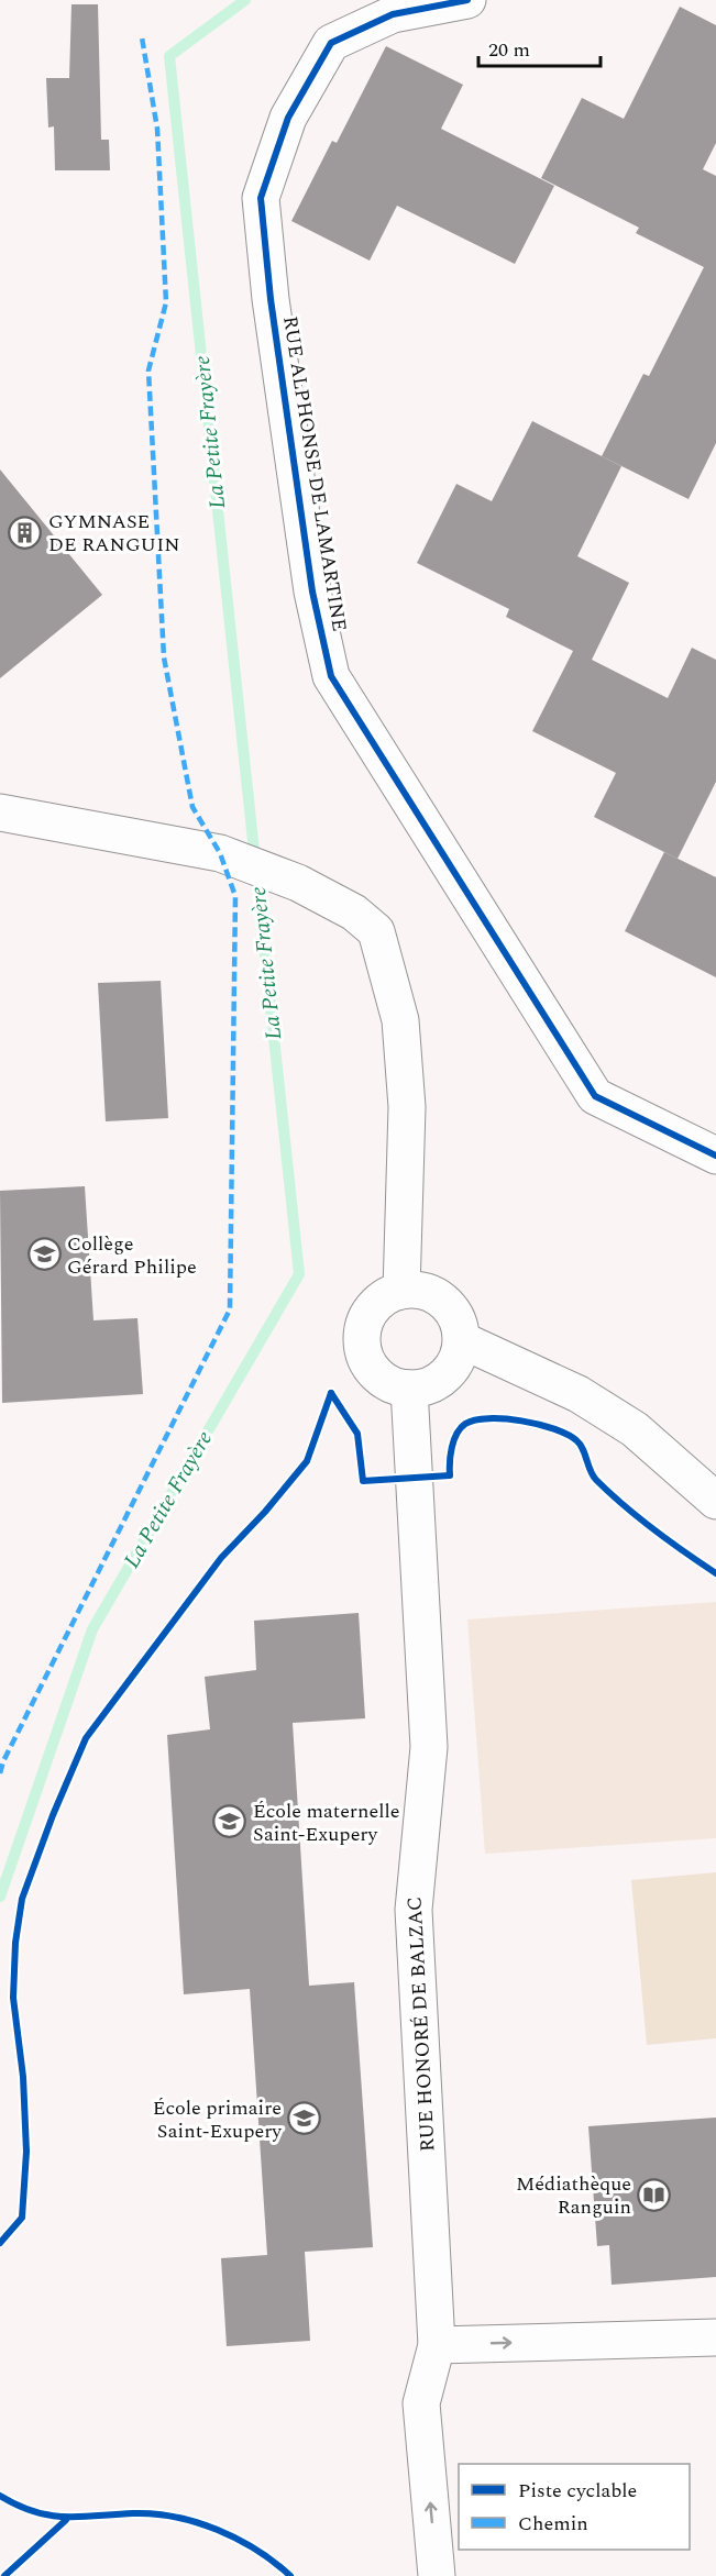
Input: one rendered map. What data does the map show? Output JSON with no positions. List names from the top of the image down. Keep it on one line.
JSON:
{"streets":{"street":["RUE ALPHONSE DE LAMARTINE","RUE HONORÉ DE BALZAC"]},"water":["La Petite Frayère"],"places":{"building":["GYMNASE DE RANGUIN"],"school or university":["Collège Gérard Philipe","École maternelle Saint-Exupery","École primaire Saint-Exupery"],"library":["Médiathèque Ranguin"]},"legend":["Piste cyclable","Chemin"],"scale_bar":"20 m"}
